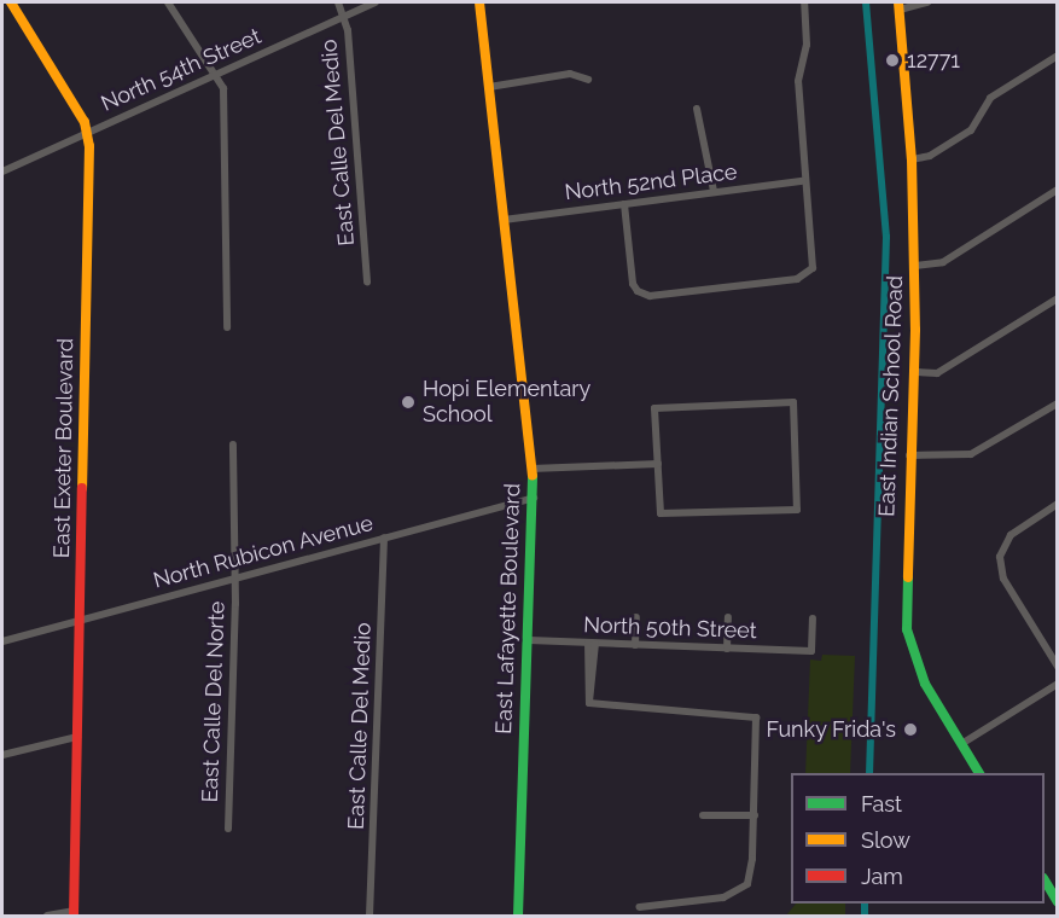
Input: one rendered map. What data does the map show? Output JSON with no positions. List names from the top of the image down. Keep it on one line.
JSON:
{"streets":{"street":["North 54th Street","East Calle Del Medio","North 52nd Place","East Indian School Road","East Exeter Boulevard","North Rubicon Avenue","East Lafayette Boulevard","North 50th Street","East Calle Del Norte"]},"crossings":[["North 54th Street","East Calle Del Medio"],["North 54th Street","East Exeter Boulevard"],["East Calle Del Medio","North Rubicon Avenue"],["North 52nd Place","East Lafayette Boulevard"],["East Exeter Boulevard","North Rubicon Avenue"],["North Rubicon Avenue","East Lafayette Boulevard"],["North Rubicon Avenue","East Calle Del Norte"],["East Lafayette Boulevard","North 50th Street"]],"places":["12771","Hopi Elementary School","Funky Frida's"],"legend":["Fast","Slow","Jam"]}
